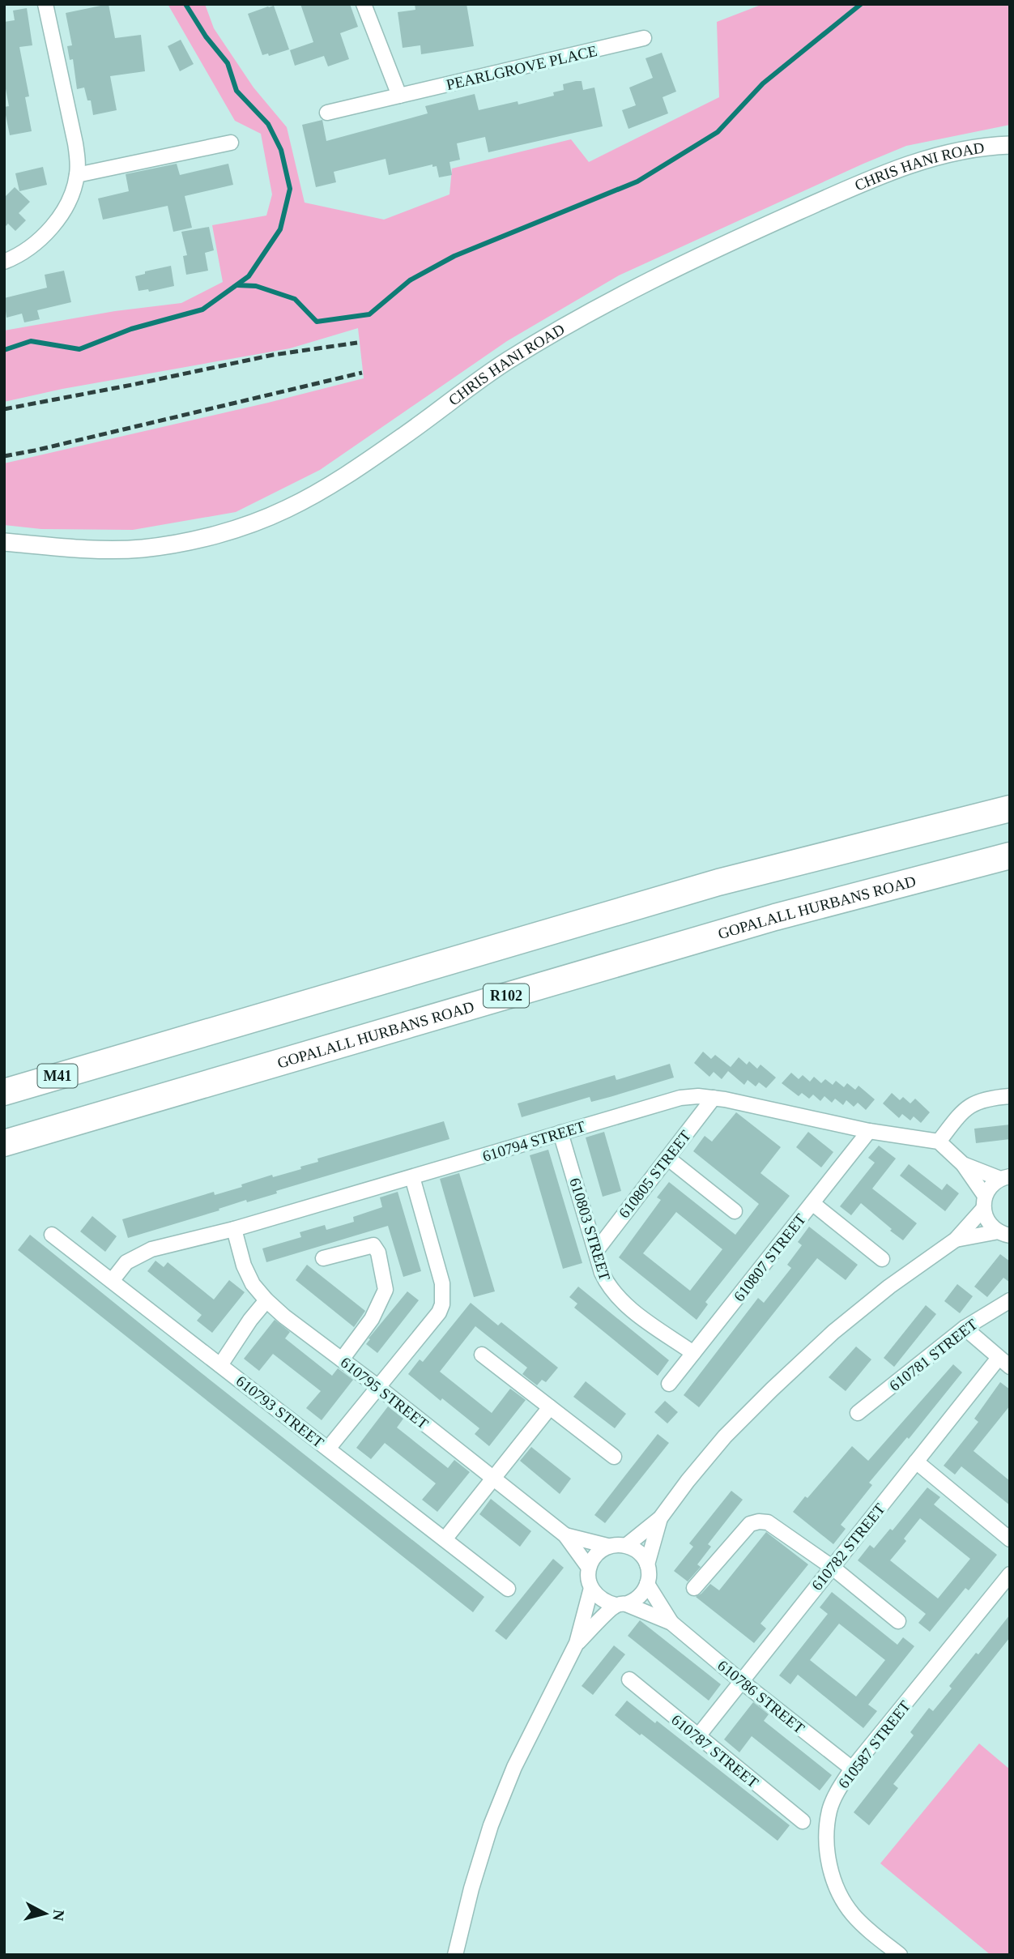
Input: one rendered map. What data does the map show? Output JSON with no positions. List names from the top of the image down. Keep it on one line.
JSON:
{"streets":{"highway":["GOPALALL HURBANS ROAD","R102","M41"],"street":["PEARLGROVE PLACE","CHRIS HANI ROAD","610794 STREET","610805 STREET","610803 STREET","610807 STREET","610781 STREET","610795 STREET","610793 STREET","610782 STREET","610786 STREET","610587 STREET","610787 STREET"]},"crossings":[["610794 STREET","610805 STREET"],["610794 STREET","610803 STREET"],["610794 STREET","610807 STREET"],["610794 STREET","610795 STREET"],["610794 STREET","610793 STREET"],["610805 STREET","610803 STREET"],["610803 STREET","610807 STREET"],["610782 STREET","610786 STREET"],["610782 STREET","610787 STREET"],["610786 STREET","610587 STREET"]],"north":"right"}
